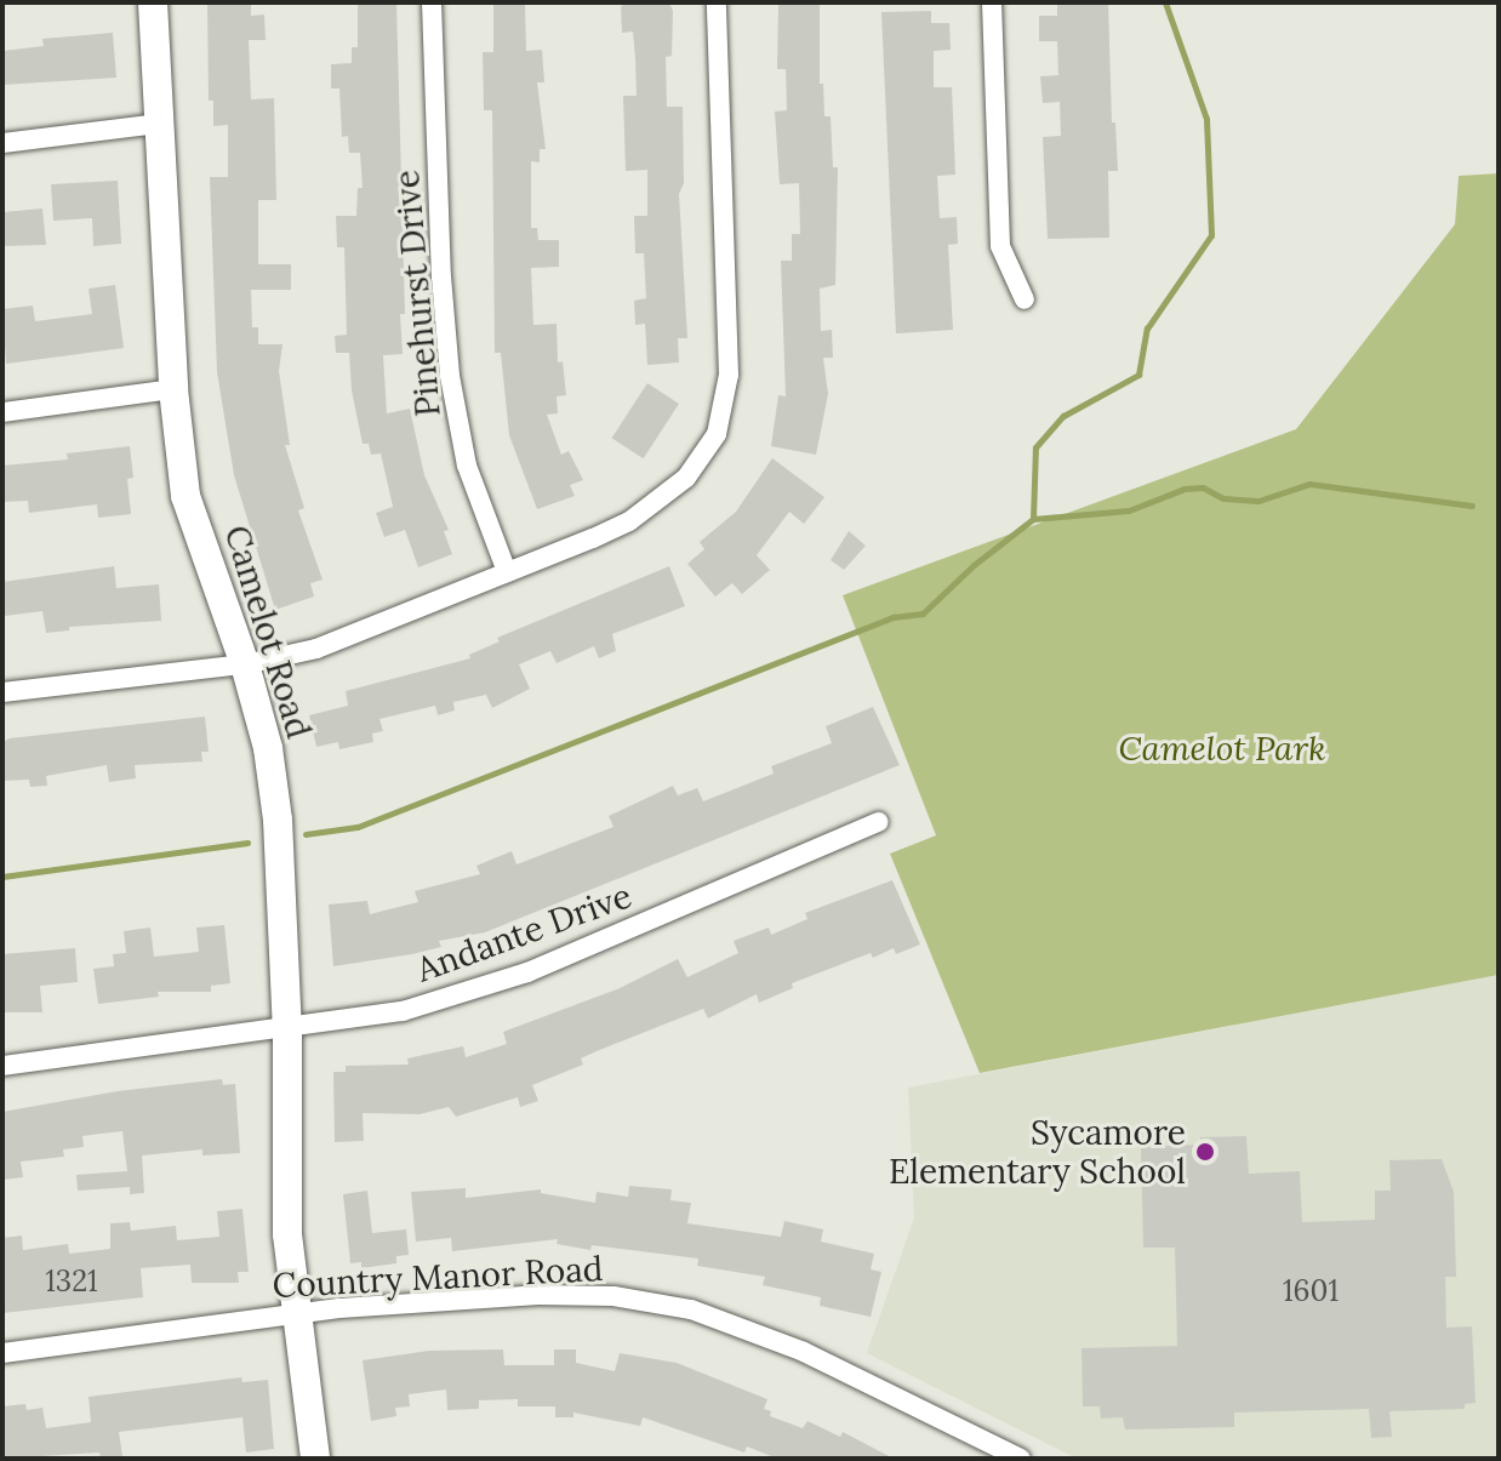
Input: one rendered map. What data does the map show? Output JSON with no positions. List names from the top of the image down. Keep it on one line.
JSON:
{"streets":{"street":["Pinehurst Drive","Camelot Road","Andante Drive","Country Manor Road"]},"crossings":[["Camelot Road","Andante Drive"],["Camelot Road","Country Manor Road"]],"parks":["Camelot Park"],"places":["Sycamore Elementary School"],"house_numbers":["1321","1601"]}
